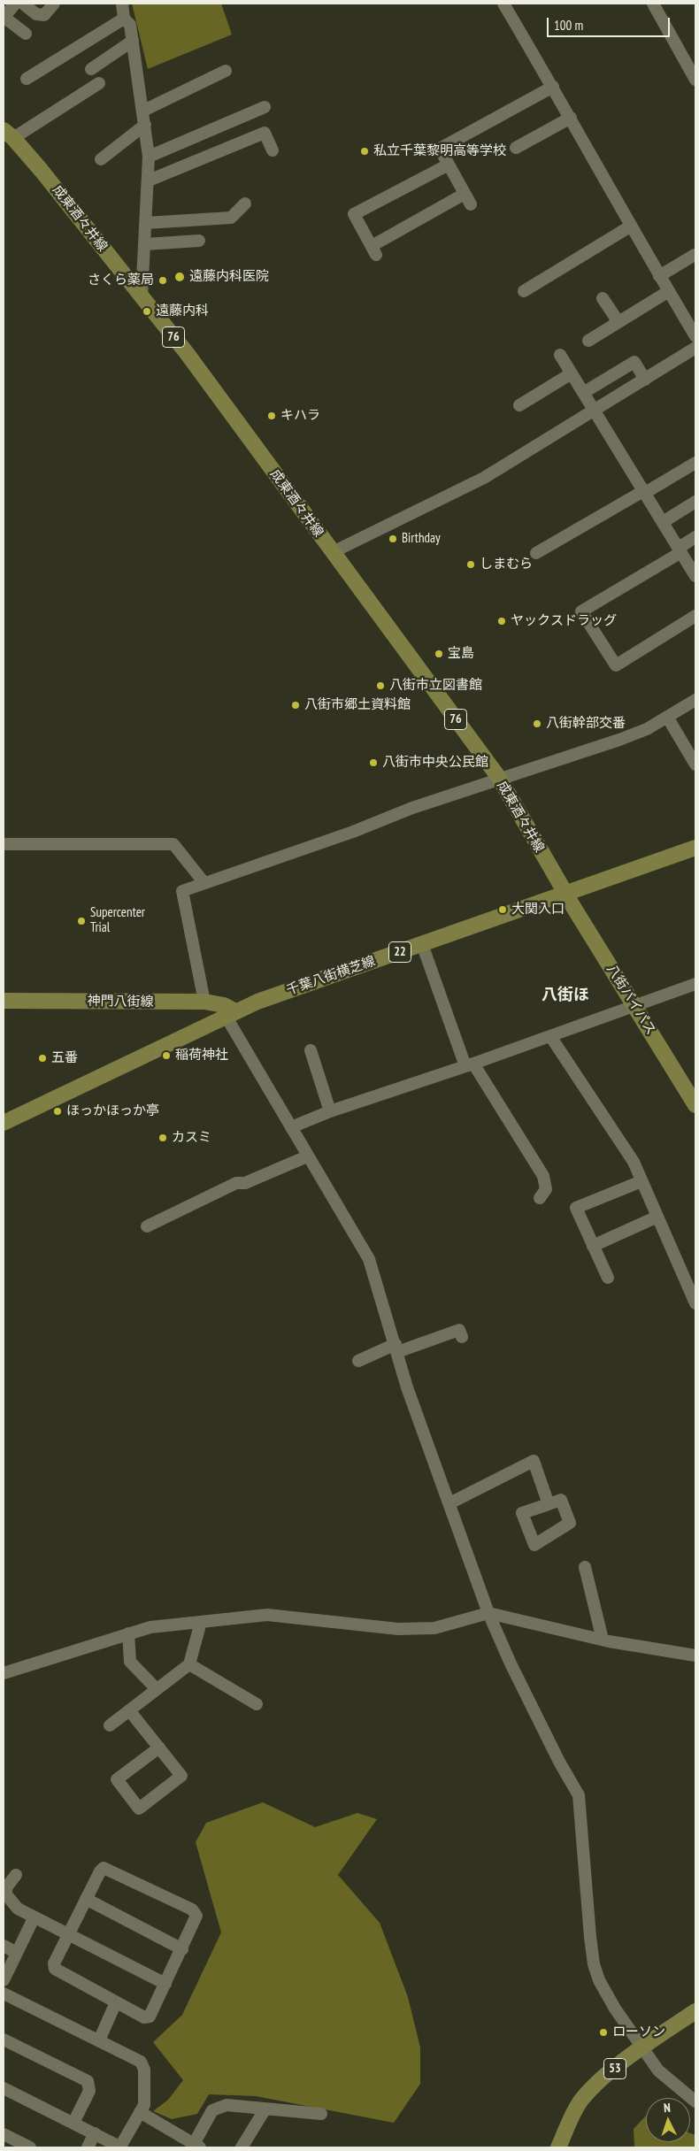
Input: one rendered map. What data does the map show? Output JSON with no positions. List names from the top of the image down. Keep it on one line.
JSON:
{"streets":{"main road":["成東酒々井線","76","22","千葉八街横芝線","八街バイパス","神門八街線","53"]},"crossings":[["成東酒々井線","千葉八街横芝線"],["成東酒々井線","八街バイパス"],["千葉八街横芝線","八街バイパス"],["千葉八街横芝線","神門八街線"]],"districts":["八街ほ"],"places":["私立千葉黎明高等学校","遠藤内科医院","さくら薬局","遠藤内科","キハラ","Birthday","しまむら","ヤックスドラッグ","宝島","八街市立図書館","八街市郷土資料館","八街幹部交番","八街市中央公民館","大関入口","Supercenter Trial","稲荷神社","五番","ほっかほっか亭","カスミ","ローソン"],"scale_bar":"100 m","north":"top"}
